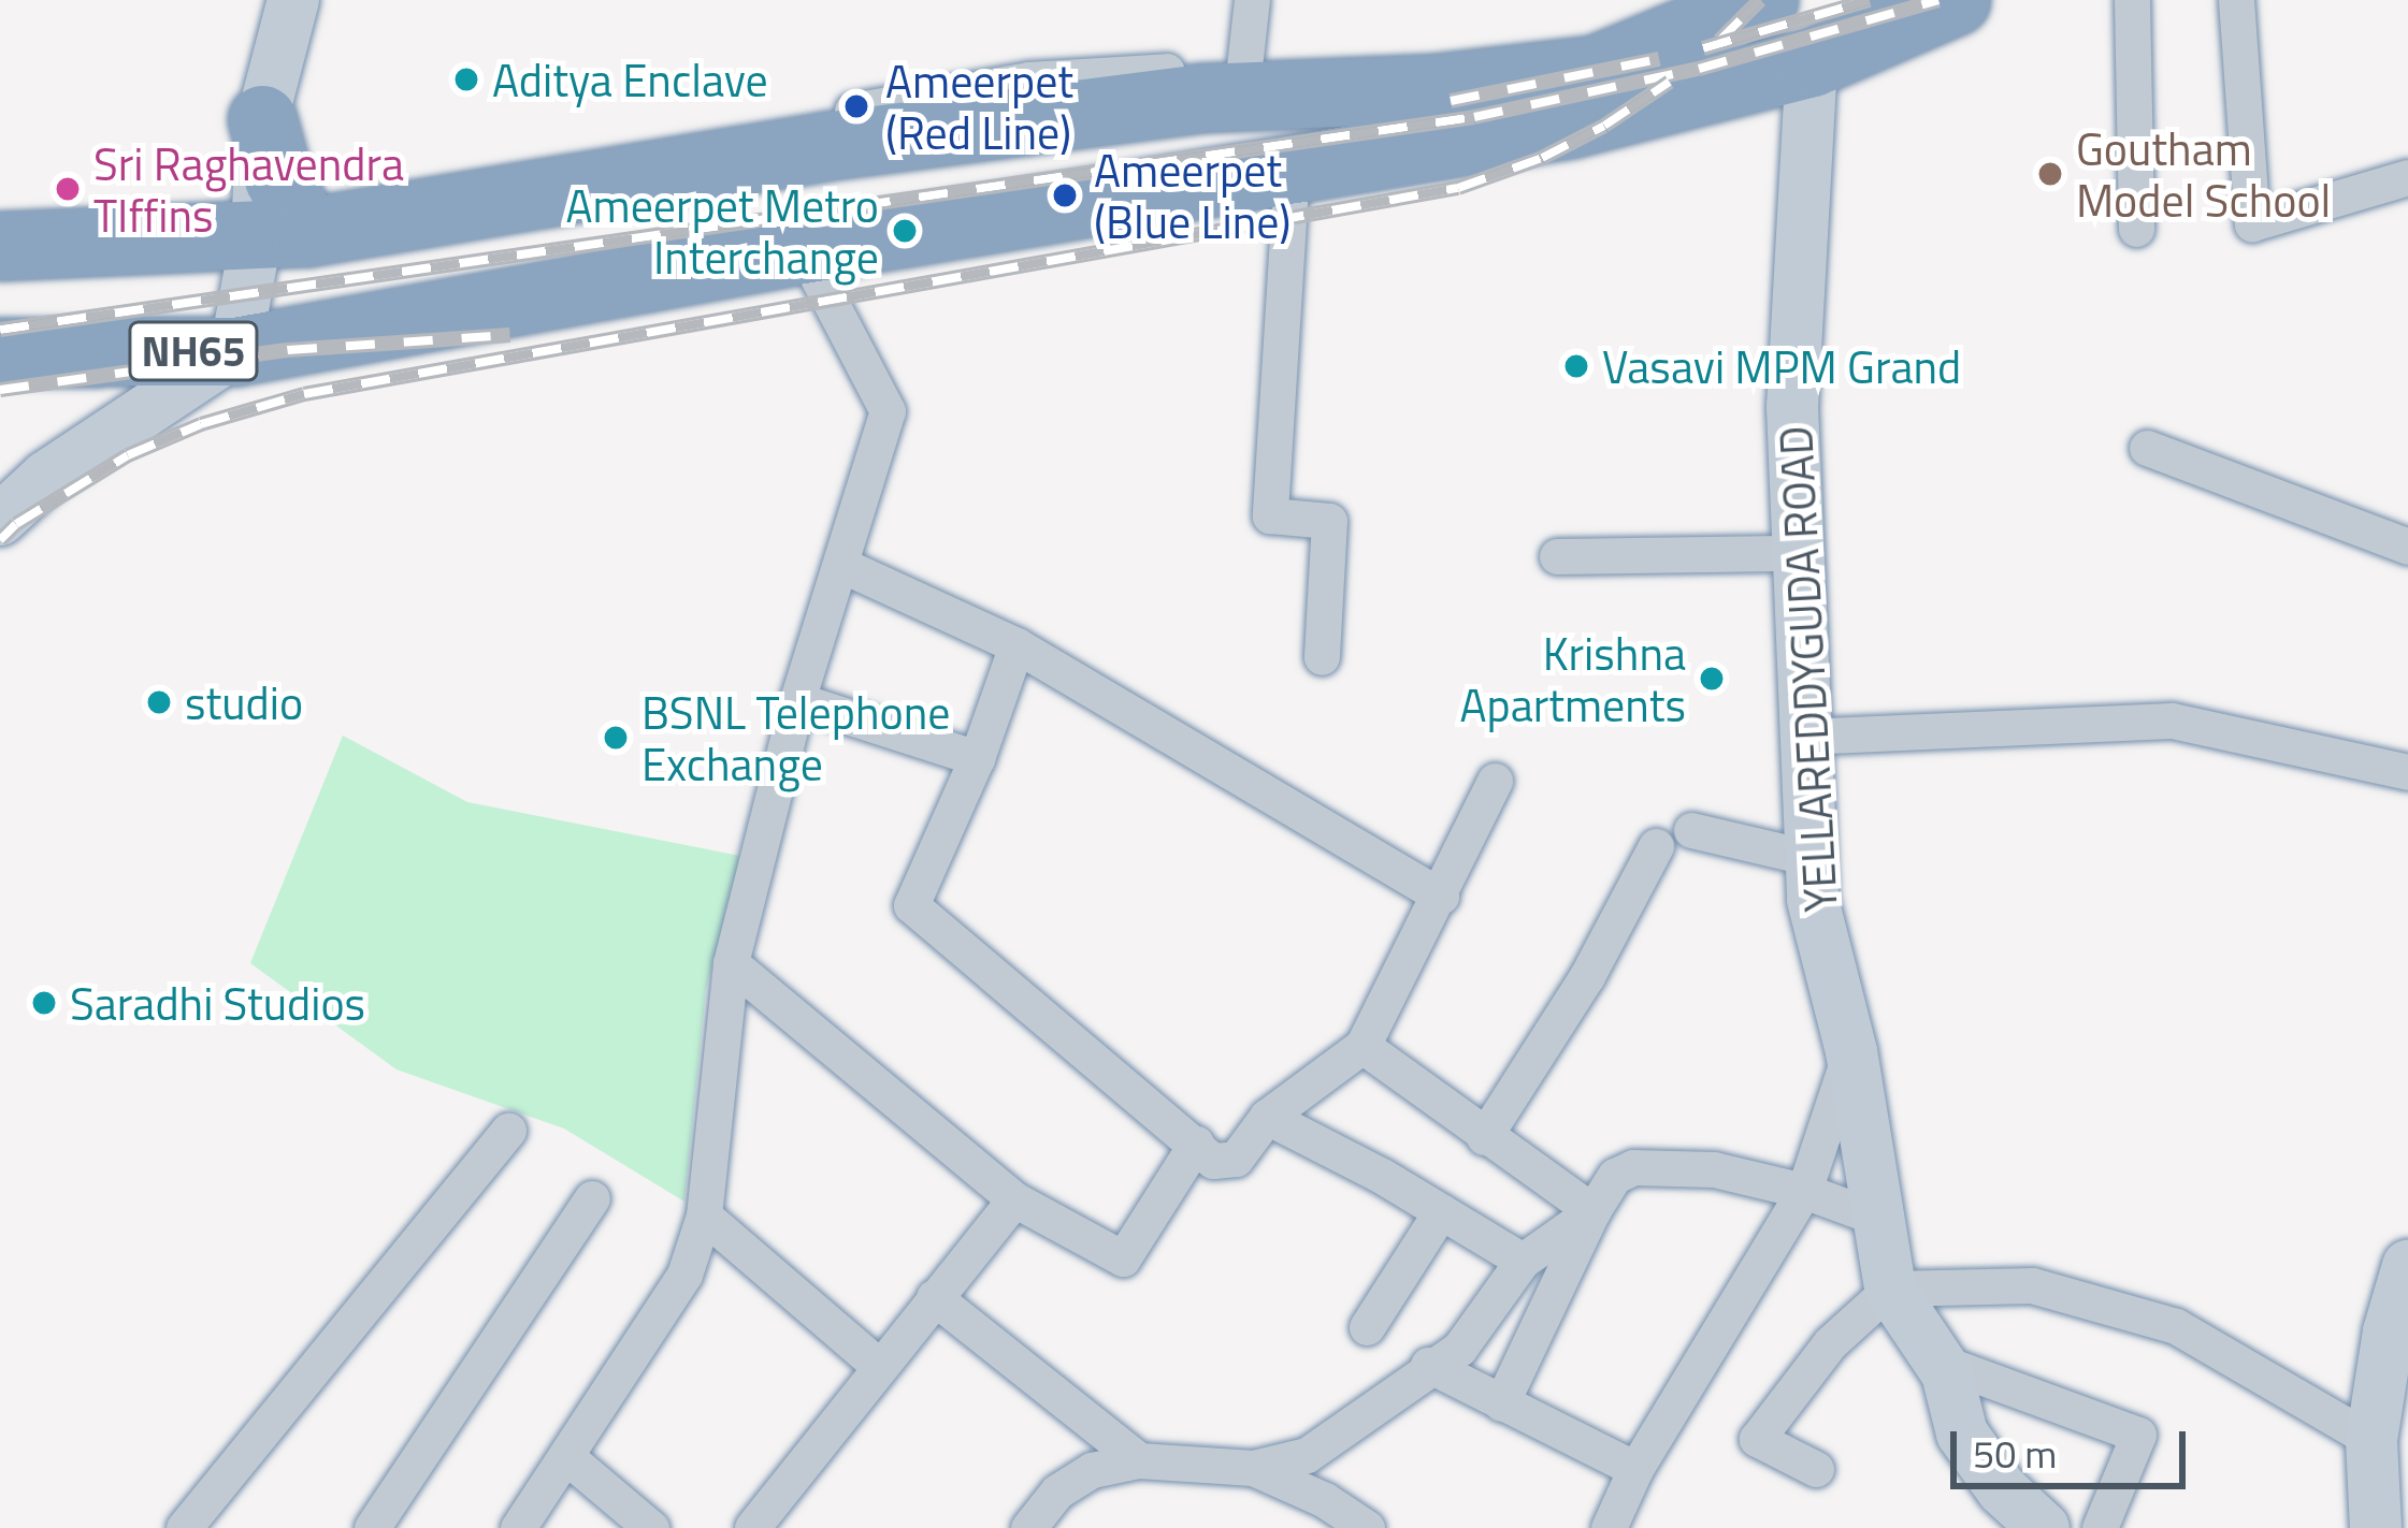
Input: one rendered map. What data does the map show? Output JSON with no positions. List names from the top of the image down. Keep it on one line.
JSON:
{"streets":{"highway":["NH65"],"street":["YELLAREDDYGUDA ROAD"]},"crossings":[["NH65","YELLAREDDYGUDA ROAD"]],"places":["Aditya Enclave","Ameerpet (Red Line)","Goutham Model School","Sri Raghavendra TIffins","Ameerpet (Blue Line)","Ameerpet Metro Interchange","Vasavi MPM Grand","Krishna Apartments","studio","BSNL Telephone Exchange","Saradhi Studios"],"scale_bar":"50 m"}
